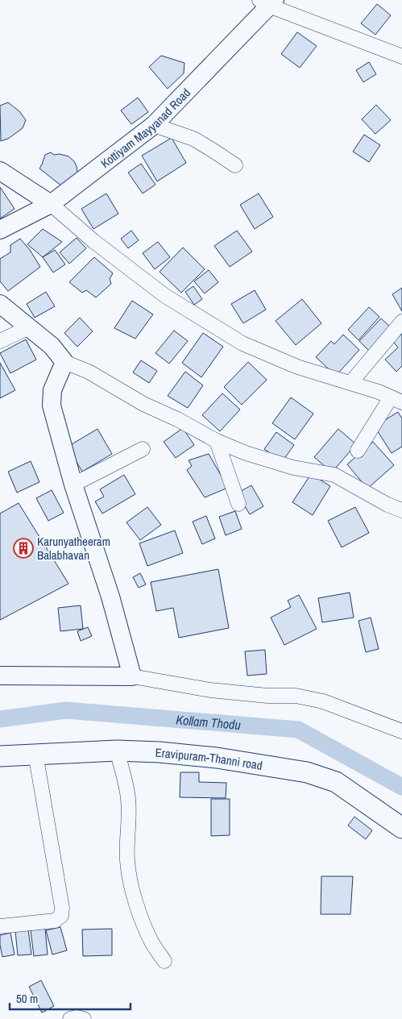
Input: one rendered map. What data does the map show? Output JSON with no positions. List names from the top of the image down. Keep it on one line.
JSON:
{"streets":{"main road":["Eravipuram-Thanni road"],"street":["Kottiyam Mayyanad Road"]},"water":["Kollam Thodu"],"places":{"building":["Karunyatheeram Balabhavan"]},"scale_bar":"50 m"}
